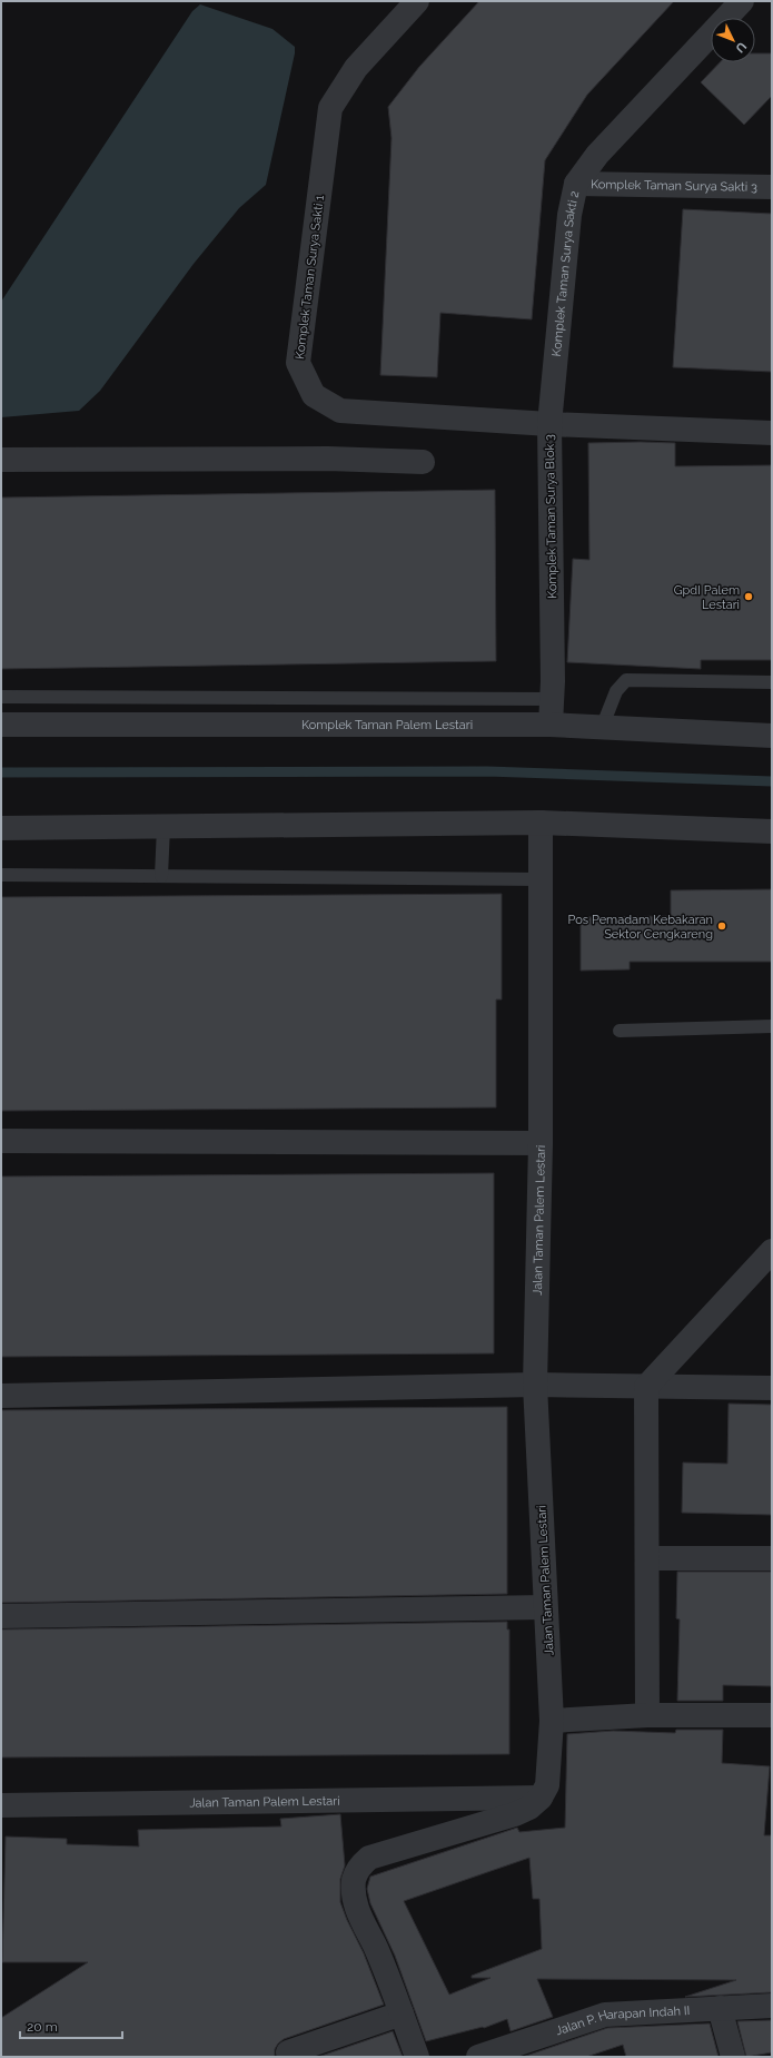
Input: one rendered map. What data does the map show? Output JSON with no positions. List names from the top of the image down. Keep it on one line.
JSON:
{"streets":{"street":["Komplek Taman Surya Sakti 3","Komplek Taman Surya Sakti 2","Komplek Taman Surya Sakti 1","Komplek Taman Surya Blok 3","Komplek Taman Palem Lestari","Jalan Taman Palem Lestari","Jalan P. Harapan Indah II"]},"crossings":[["Komplek Taman Surya Sakti 3","Komplek Taman Surya Sakti 2"],["Komplek Taman Surya Sakti 2","Komplek Taman Surya Sakti 1"],["Komplek Taman Surya Sakti 2","Komplek Taman Surya Blok 3"],["Komplek Taman Surya Sakti 1","Komplek Taman Surya Blok 3"],["Komplek Taman Surya Blok 3","Komplek Taman Palem Lestari"]],"places":["GpdI Palem Lestari","Pos Pemadam Kebakaran Sektor Cengkareng"],"scale_bar":"20 m","north":"bottom right"}
